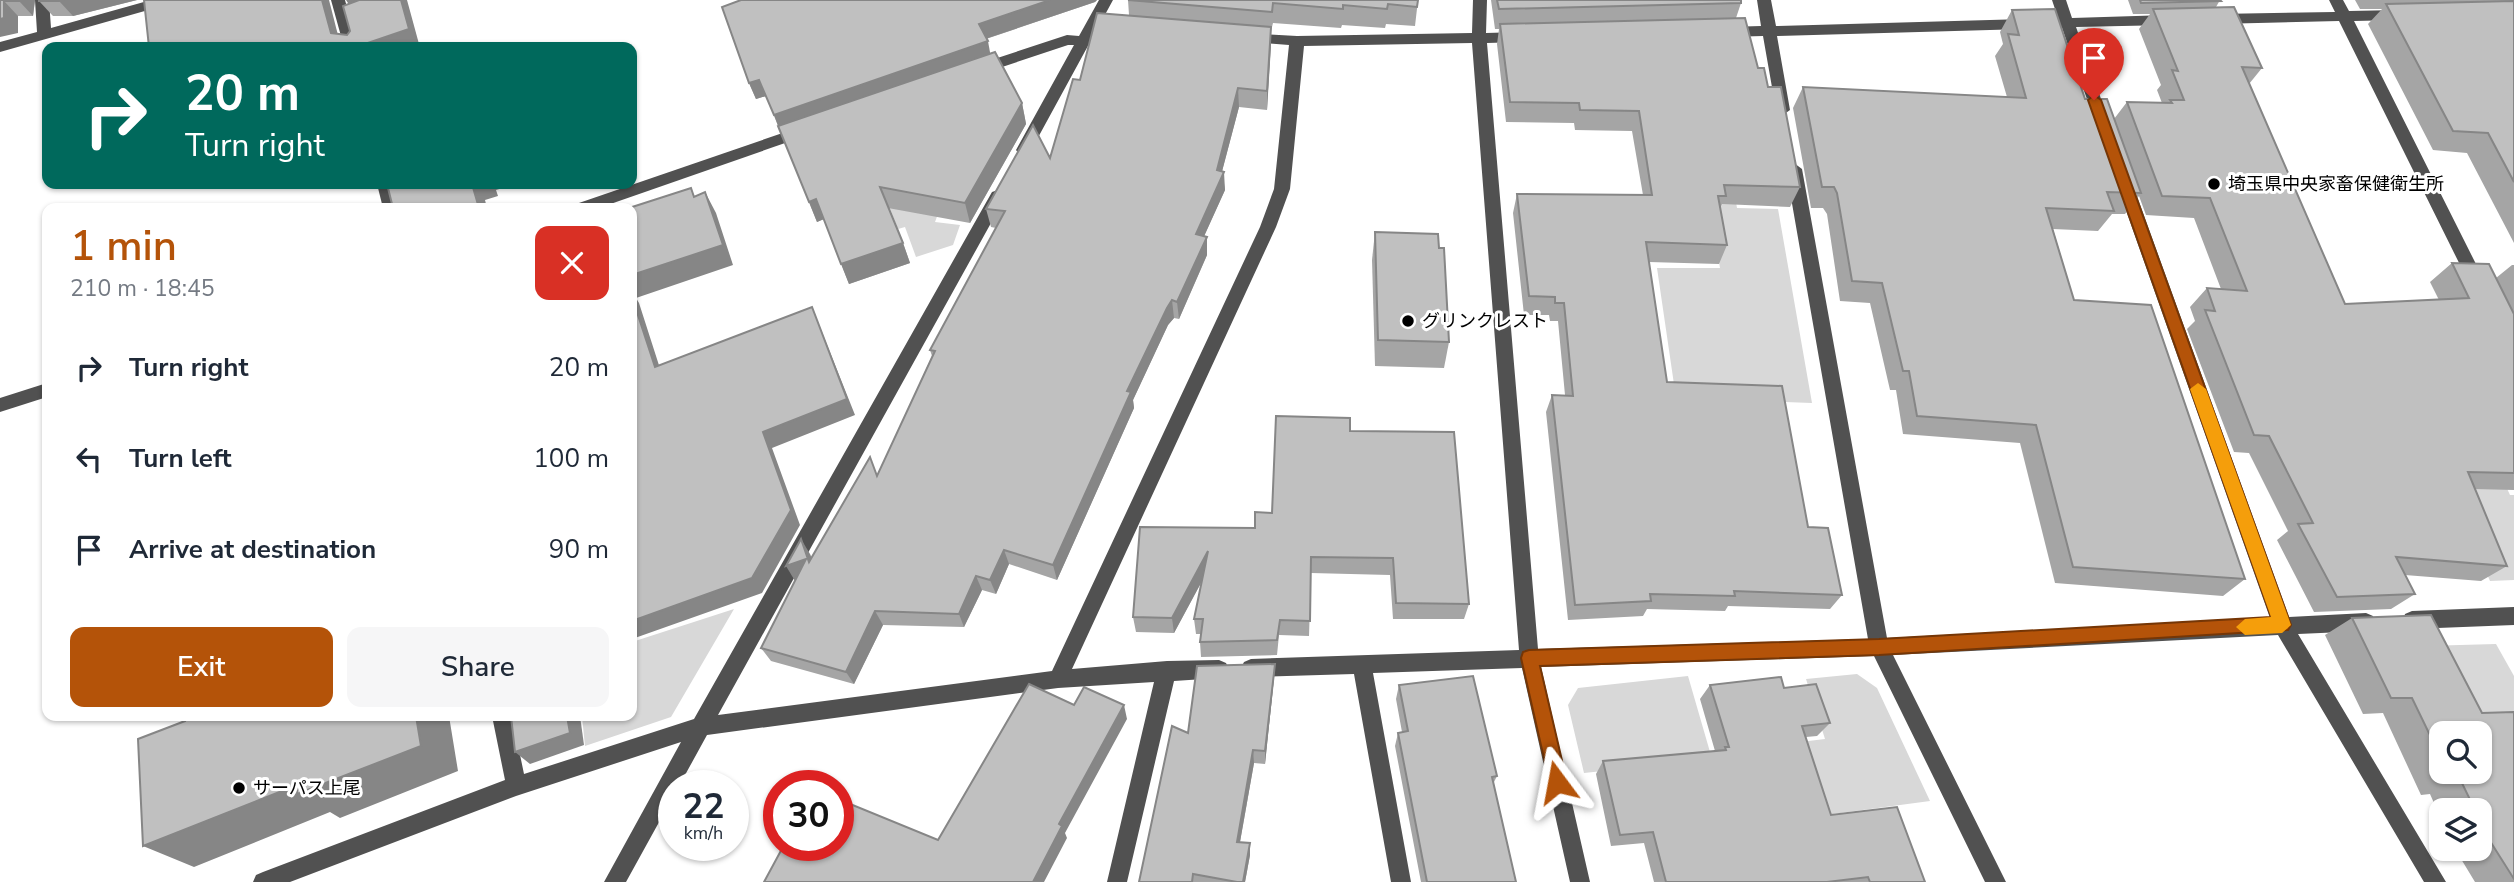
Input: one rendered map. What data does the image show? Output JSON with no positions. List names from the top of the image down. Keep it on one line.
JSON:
{"places":["埼玉県中央家畜保健衛生所","グリンクレスト","サーパス上尾"],"page":{"turn":["20 m","Turn right"],"heading":["1 min","210 m · 18:45"],"list":[{"name":"Turn right","value":"20 m"},{"name":"Turn left","value":"100 m"},{"name":"Arrive at destination","value":"90 m"}],"buttons":["Exit","Share"],"speed":"22 km/h","limit":"30"}}
